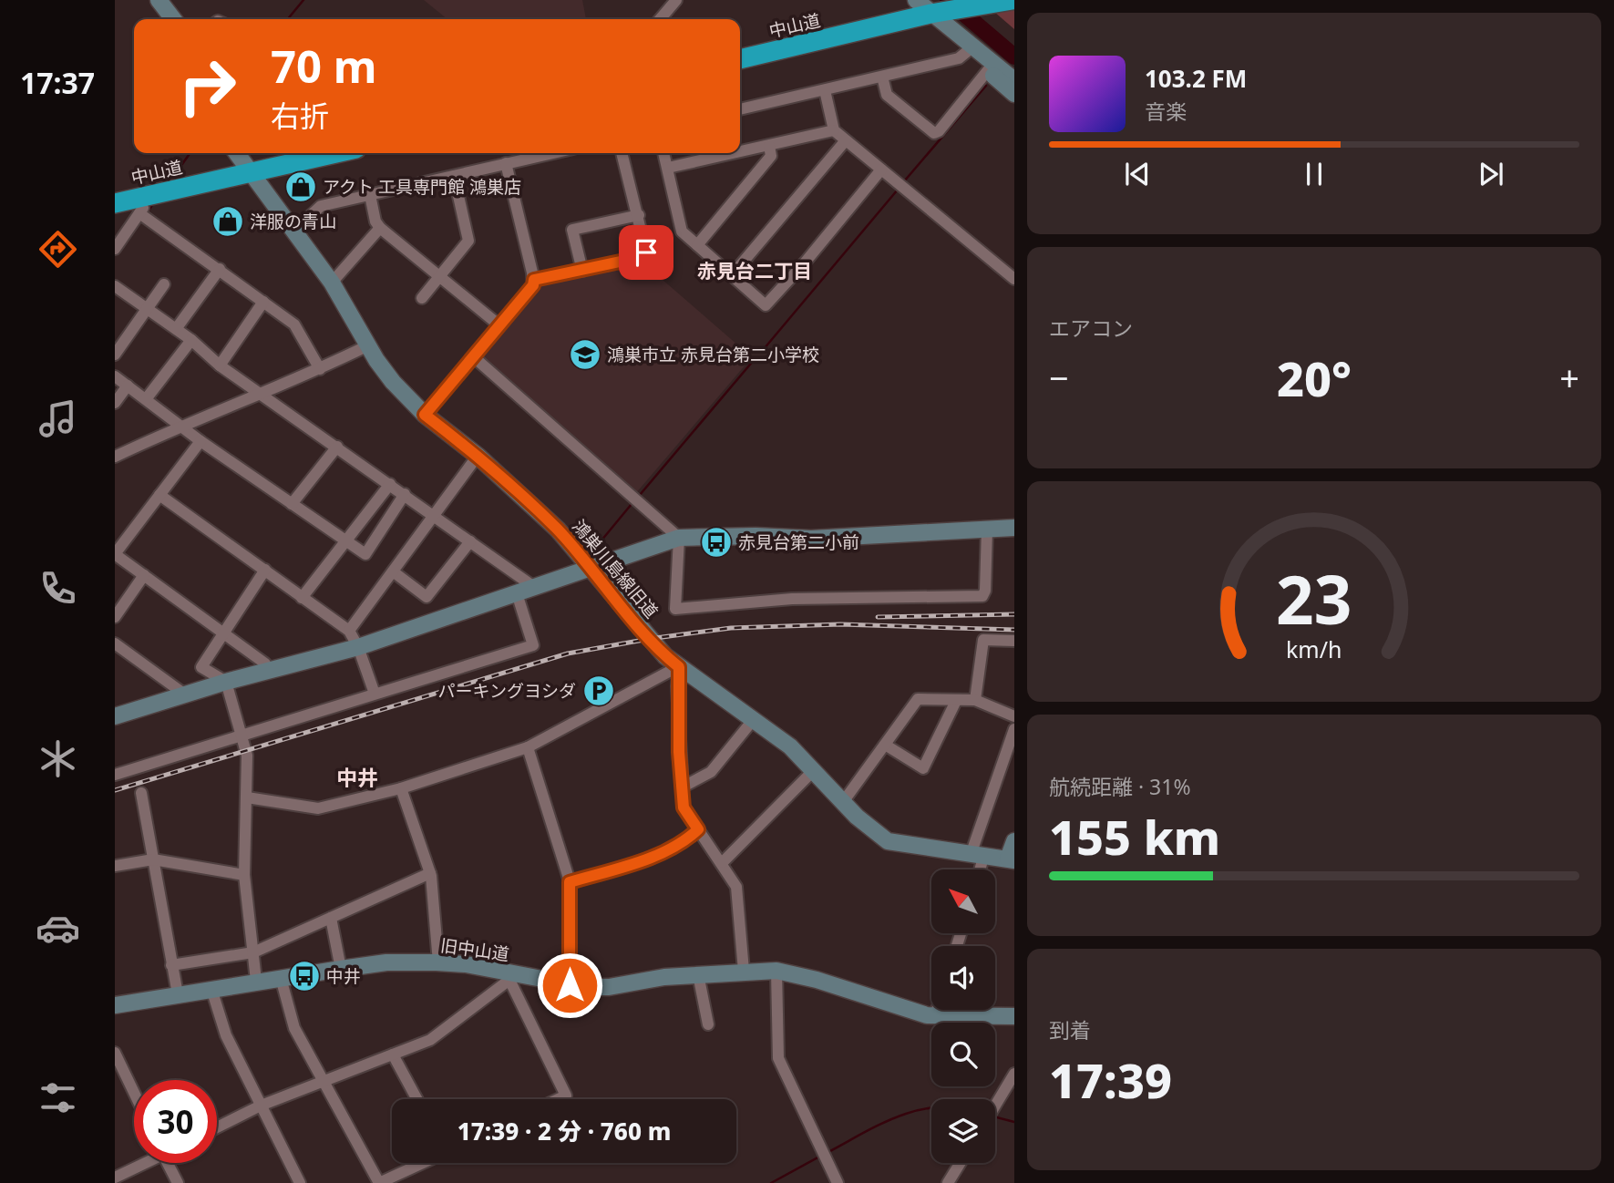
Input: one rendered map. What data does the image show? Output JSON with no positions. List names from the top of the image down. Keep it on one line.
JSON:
{"streets":{"highway":["中山道"],"street":["鴻巣川島線旧道","旧中山道"]},"crossings":[["中山道","鴻巣川島線旧道"]],"districts":["赤見台二丁目","中井"],"places":{"shop":["アクト 工具専門館 鴻巣店","洋服の青山"],"school or university":["鴻巣市立 赤見台第二小学校"],"bus stop":["赤見台第二小前","中井"],"parking":["パーキングヨシダ"]},"north":"top left","page":{"tabs":"17:37","turn":["70 m","右折"],"song":["103.2 FM","音楽"],"tile":["エアコン",["航続距離 · 31%","155 km"],["到着","17:39"]],"heat":["−","20°","+"],"limit":"30","trip":"17:39 · 2 分 · 760 m","gauge":["23","km/h"]}}
